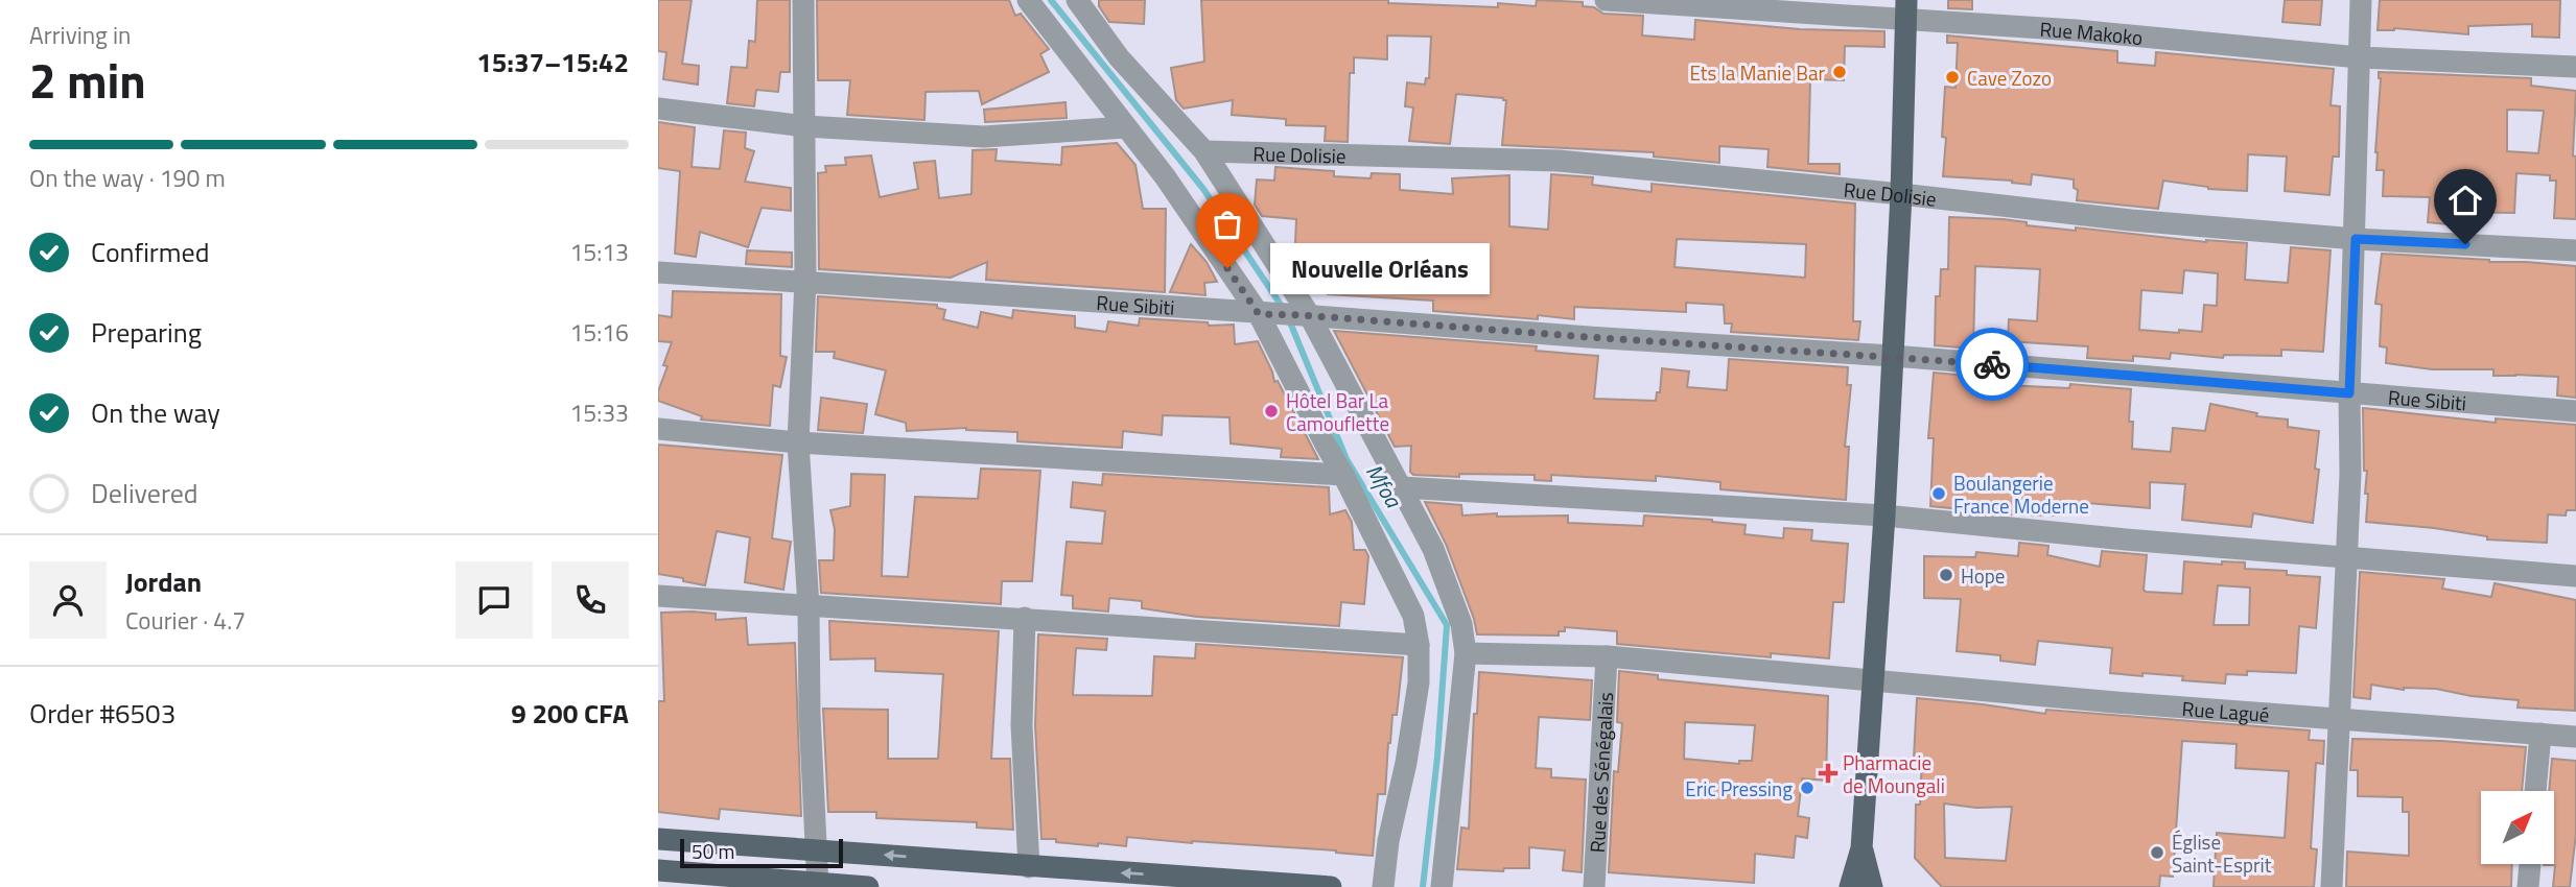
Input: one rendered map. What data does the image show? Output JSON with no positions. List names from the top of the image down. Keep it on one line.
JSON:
{"streets":{"street":["Rue Makoko","Rue Dolisie","Rue Sibiti","Rue Lagué","Rue des Sénégalais"]},"crossings":[["Rue Lagué","Rue des Sénégalais"]],"water":["Mfoa"],"places":{"other":["Ets la Manie Bar","Cave Zozo","Nouvelle Orléans","Hôtel Bar La Camouflette","Boulangerie France Moderne","Hope","Eric Pressing","Église Saint-Esprit"],"health":["Pharmacie de Moungali"]},"scale_bar":"50 m","north":"top right","page":{"heading":["2 min","Arriving in","15:37–15:42"],"panel":["Jordan","Courier · 4.7","Order #6503","9 200 CFA"],"bar":"On the way · 190 m","list":[["Confirmed","15:13"],["Preparing","15:16"],["On the way","15:33"],"Delivered"],"bubble":"Nouvelle Orléans","scale":"50 m"}}
